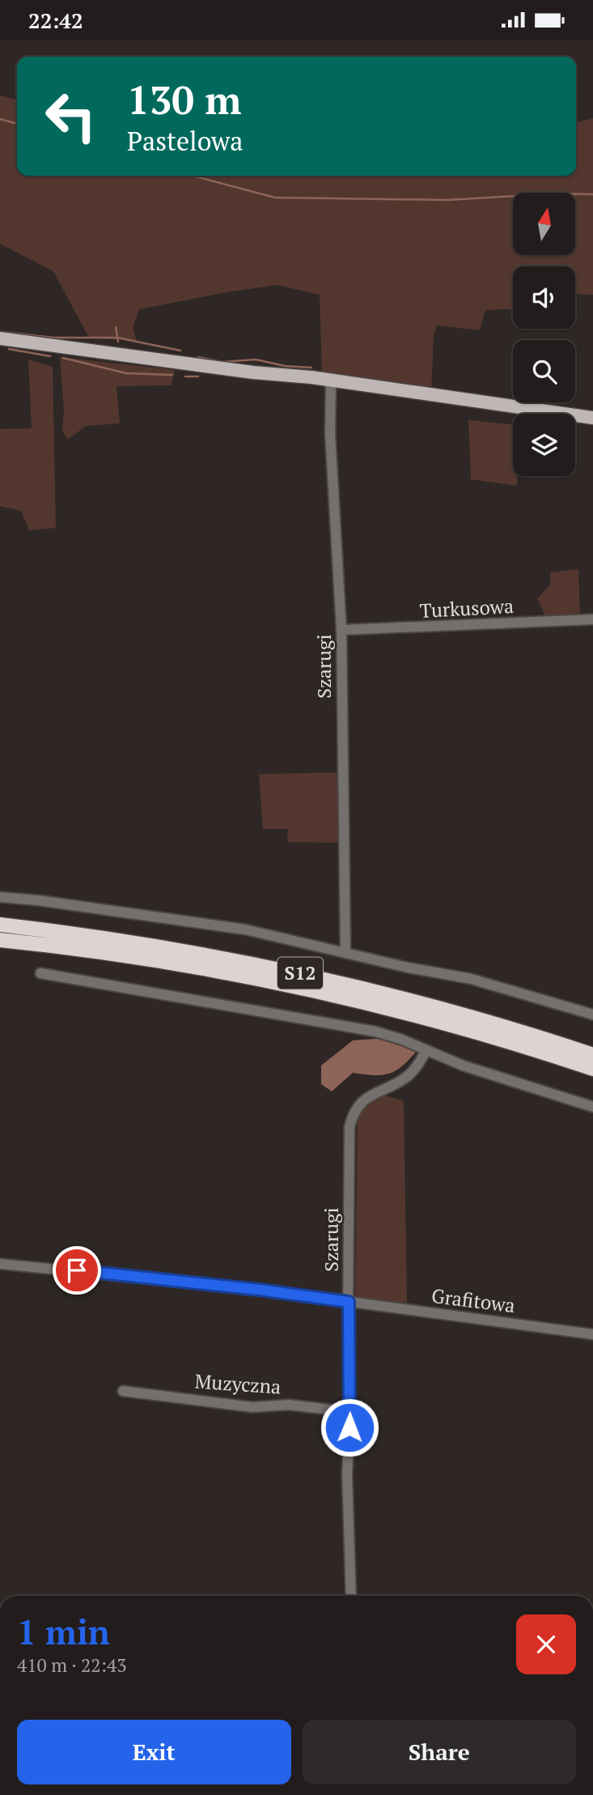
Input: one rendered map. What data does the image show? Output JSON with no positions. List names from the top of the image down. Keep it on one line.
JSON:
{"streets":{"highway":["S12"],"street":["Turkusowa","Szarugi","Grafitowa","Muzyczna"]},"crossings":[["Turkusowa","Szarugi"],["Szarugi","Grafitowa"],["Szarugi","Muzyczna"]],"north":"top","page":{"status":"22:42","turn":["130 m","Pastelowa"],"heading":["1 min","410 m · 22:43"],"buttons":["Exit","Share"]}}
